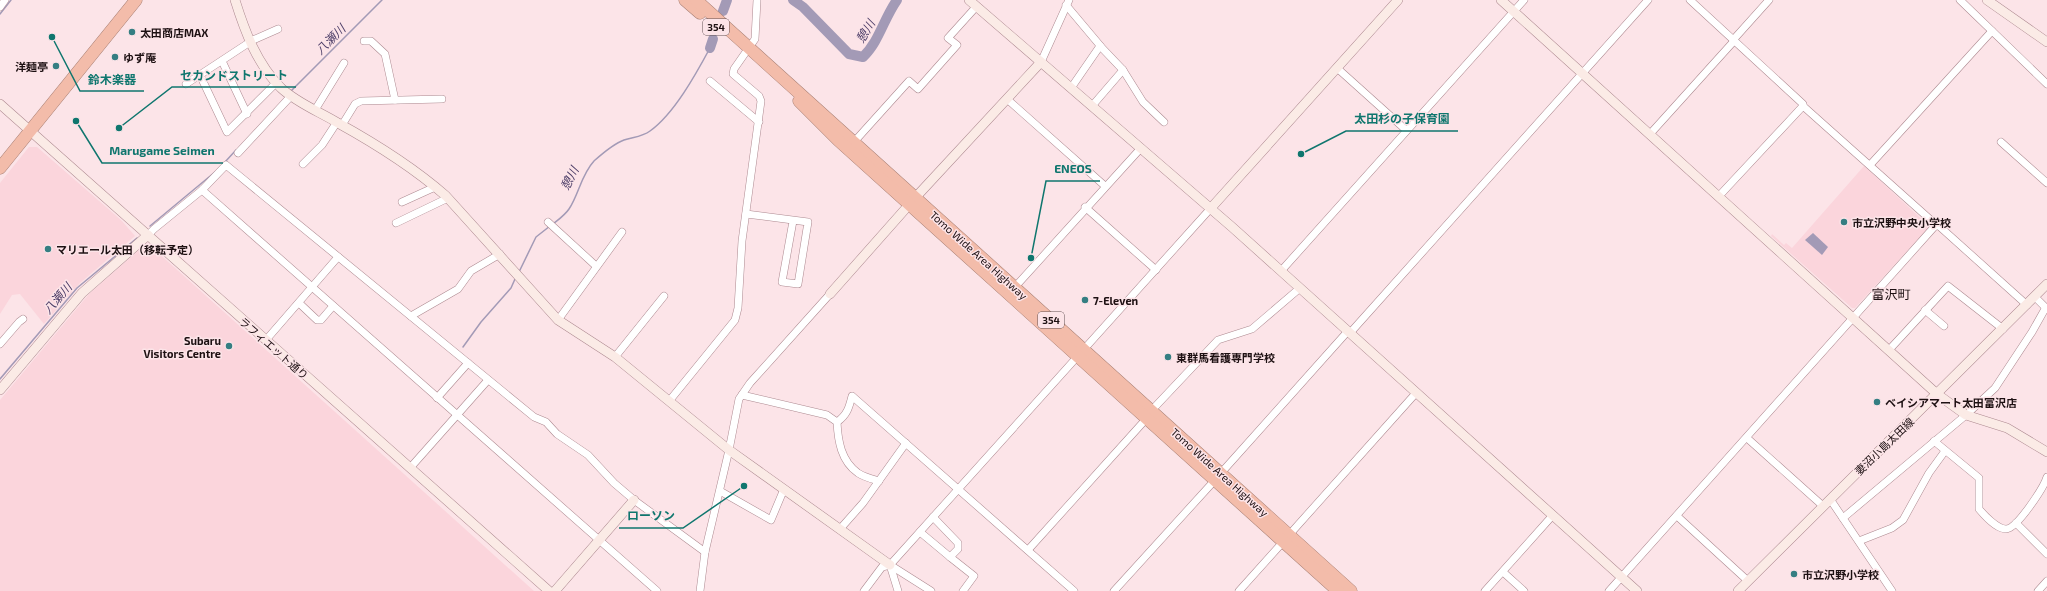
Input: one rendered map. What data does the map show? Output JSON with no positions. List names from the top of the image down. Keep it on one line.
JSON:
{"streets":{"highway":["354","Tomo Wide Area Highway"],"street":["ラフィエット通り","妻沼小島太田線"]},"districts":["富沢町"],"water":["憩川","八瀬川"],"places":["太田商店MAX","鈴木楽器","ゆず庵","洋麺亭","Marugame Seimen","セカンドストリート","太田杉の子保育園","市立沢野中央小学校","マリエール太田（移転予定）","ENEOS","7-Eleven","Subaru Visitors Centre","東群馬看護専門学校","ベイシアマート太田富沢店","ローソン","市立沢野小学校"]}
